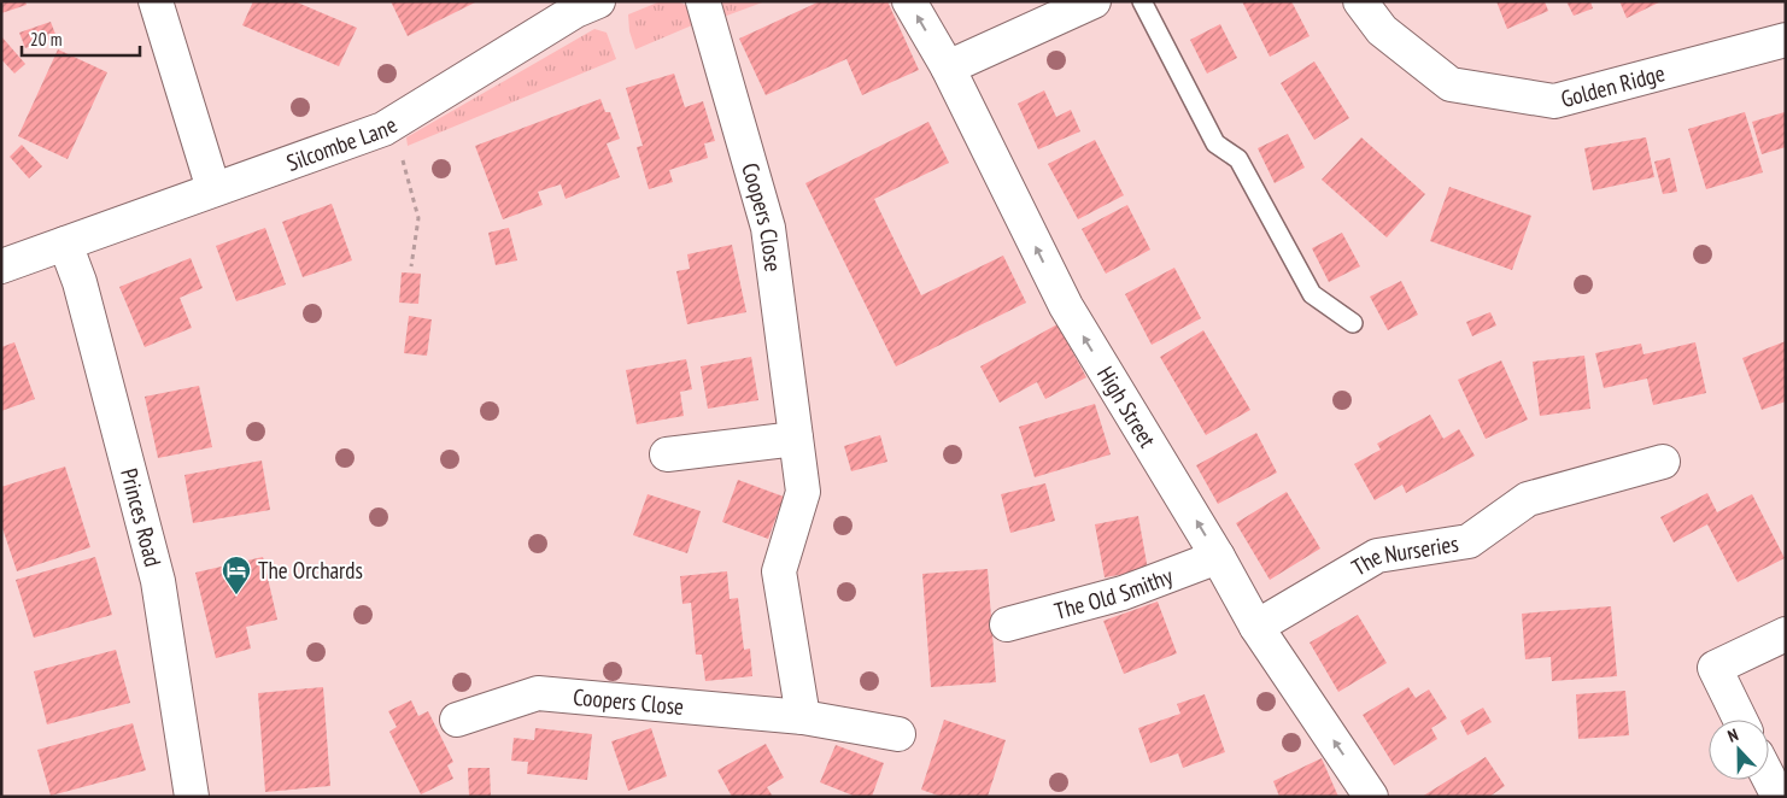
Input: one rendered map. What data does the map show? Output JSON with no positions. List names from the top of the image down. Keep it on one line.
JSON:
{"streets":{"street":["Golden Ridge","Silcombe Lane","Coopers Close","High Street","Princes Road","The Nurseries","The Old Smithy"]},"crossings":[["Silcombe Lane","Princes Road"],["High Street","The Nurseries"],["High Street","The Old Smithy"]],"one_way":["High Street"],"places":{"hotel":["The Orchards"]},"scale_bar":"20 m","north":"top"}
